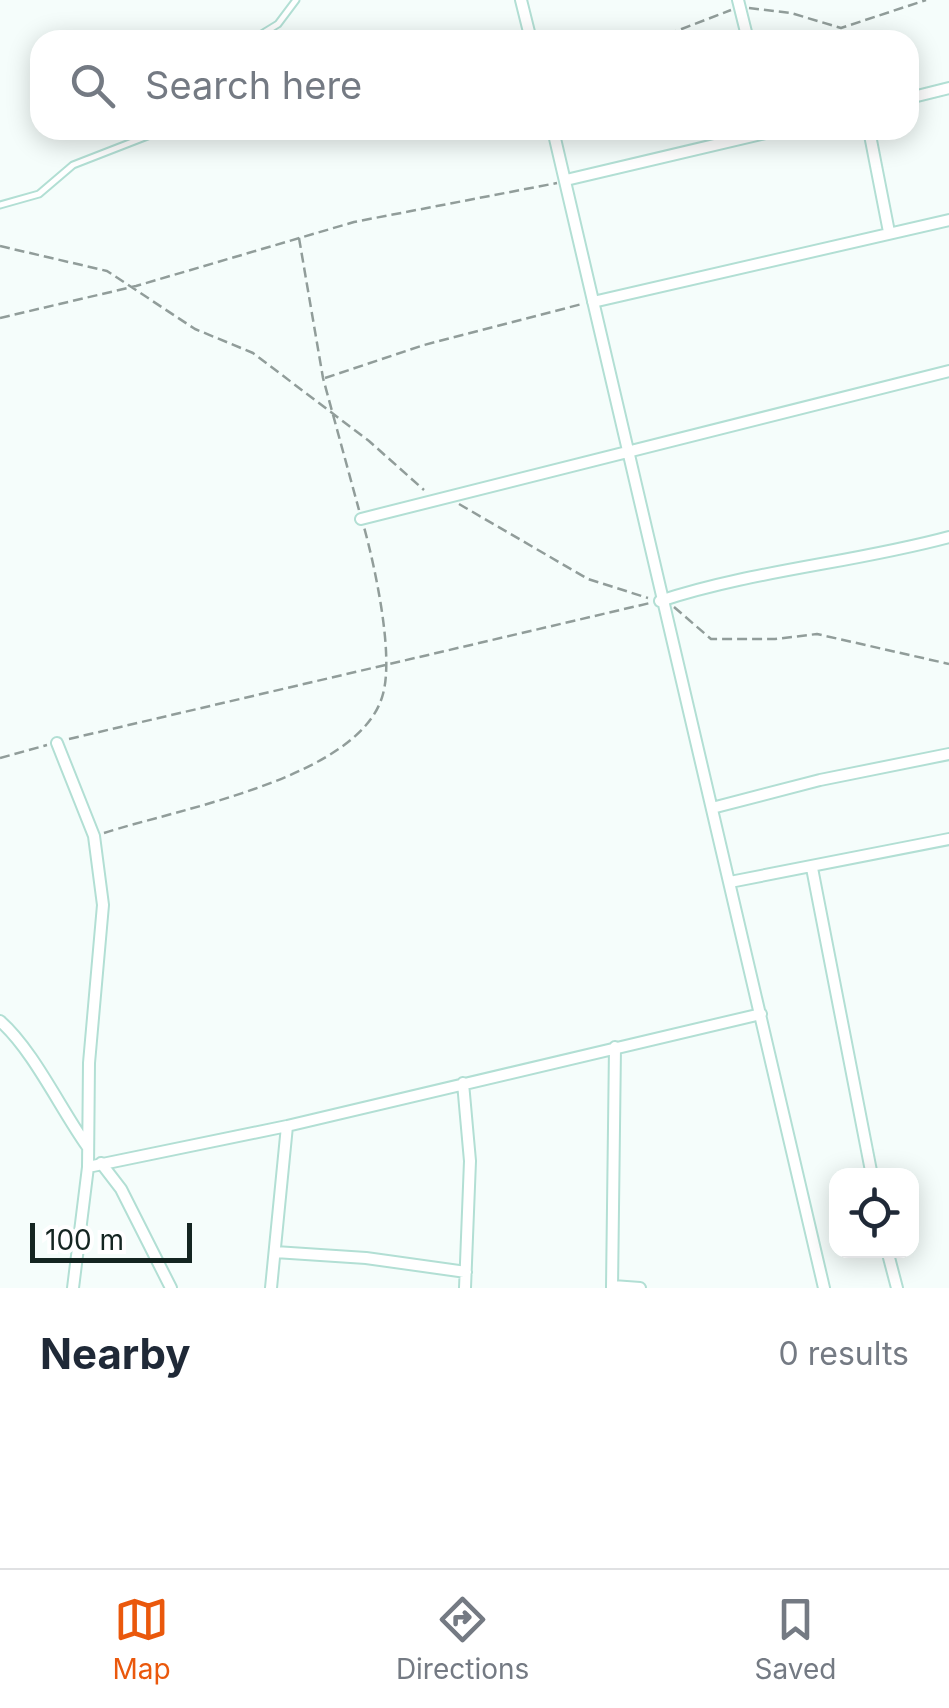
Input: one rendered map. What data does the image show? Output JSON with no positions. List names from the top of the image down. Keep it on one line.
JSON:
{"scale_bar":"100 m","page":{"search":"Search here","scale":"100 m","heading":["Nearby","0 results"],"nav":["Map","Directions","Saved"]}}
